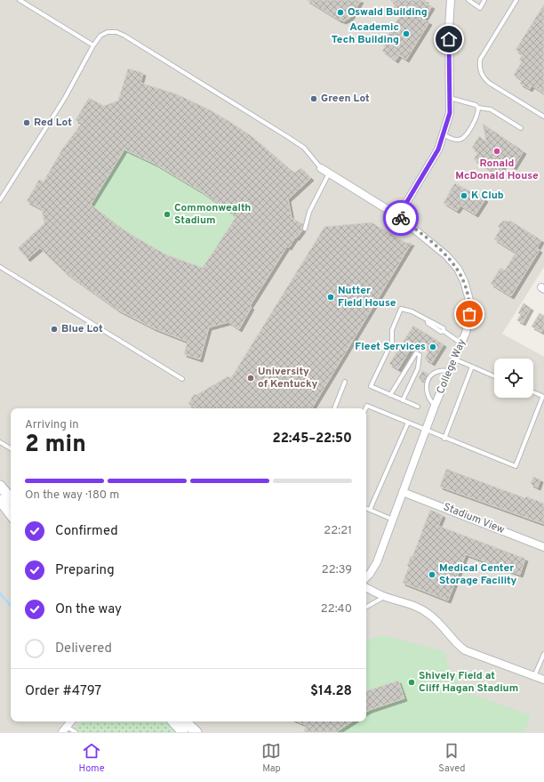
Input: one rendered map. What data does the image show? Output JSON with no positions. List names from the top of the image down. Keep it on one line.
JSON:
{"streets":{"street":["College Way","Stadium View"]},"crossings":[["College Way","Stadium View"]],"places":["Oswald Building","Academic Tech Building","Green Lot","Red Lot","Ronald McDonald House","K Club","Commonwealth Stadium","Nutter Field House","Blue Lot","Fleet Services","University of Kentucky","Medical Center Storage Facility","Shively Field at Cliff Hagan Stadium"],"page":{"heading":["2 min","Arriving in","22:45–22:50"],"panel":["Order #4797","$14.28"],"bar":"On the way · 180 m","list":[["Confirmed","22:21"],["Preparing","22:39"],["On the way","22:40"],"Delivered"],"tabs":["Home","Map","Saved"]}}
